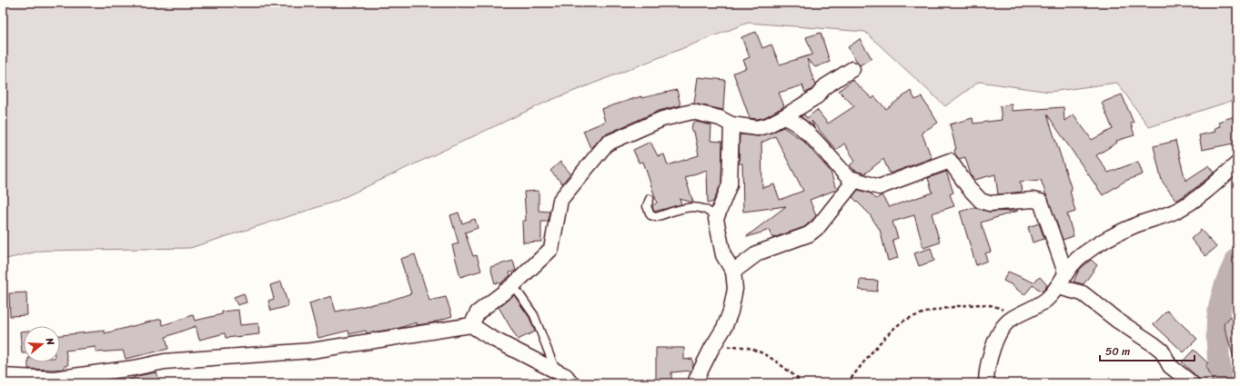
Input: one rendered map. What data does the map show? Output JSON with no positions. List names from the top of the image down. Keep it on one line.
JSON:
{"scale_bar":"50 m","north":"right"}
